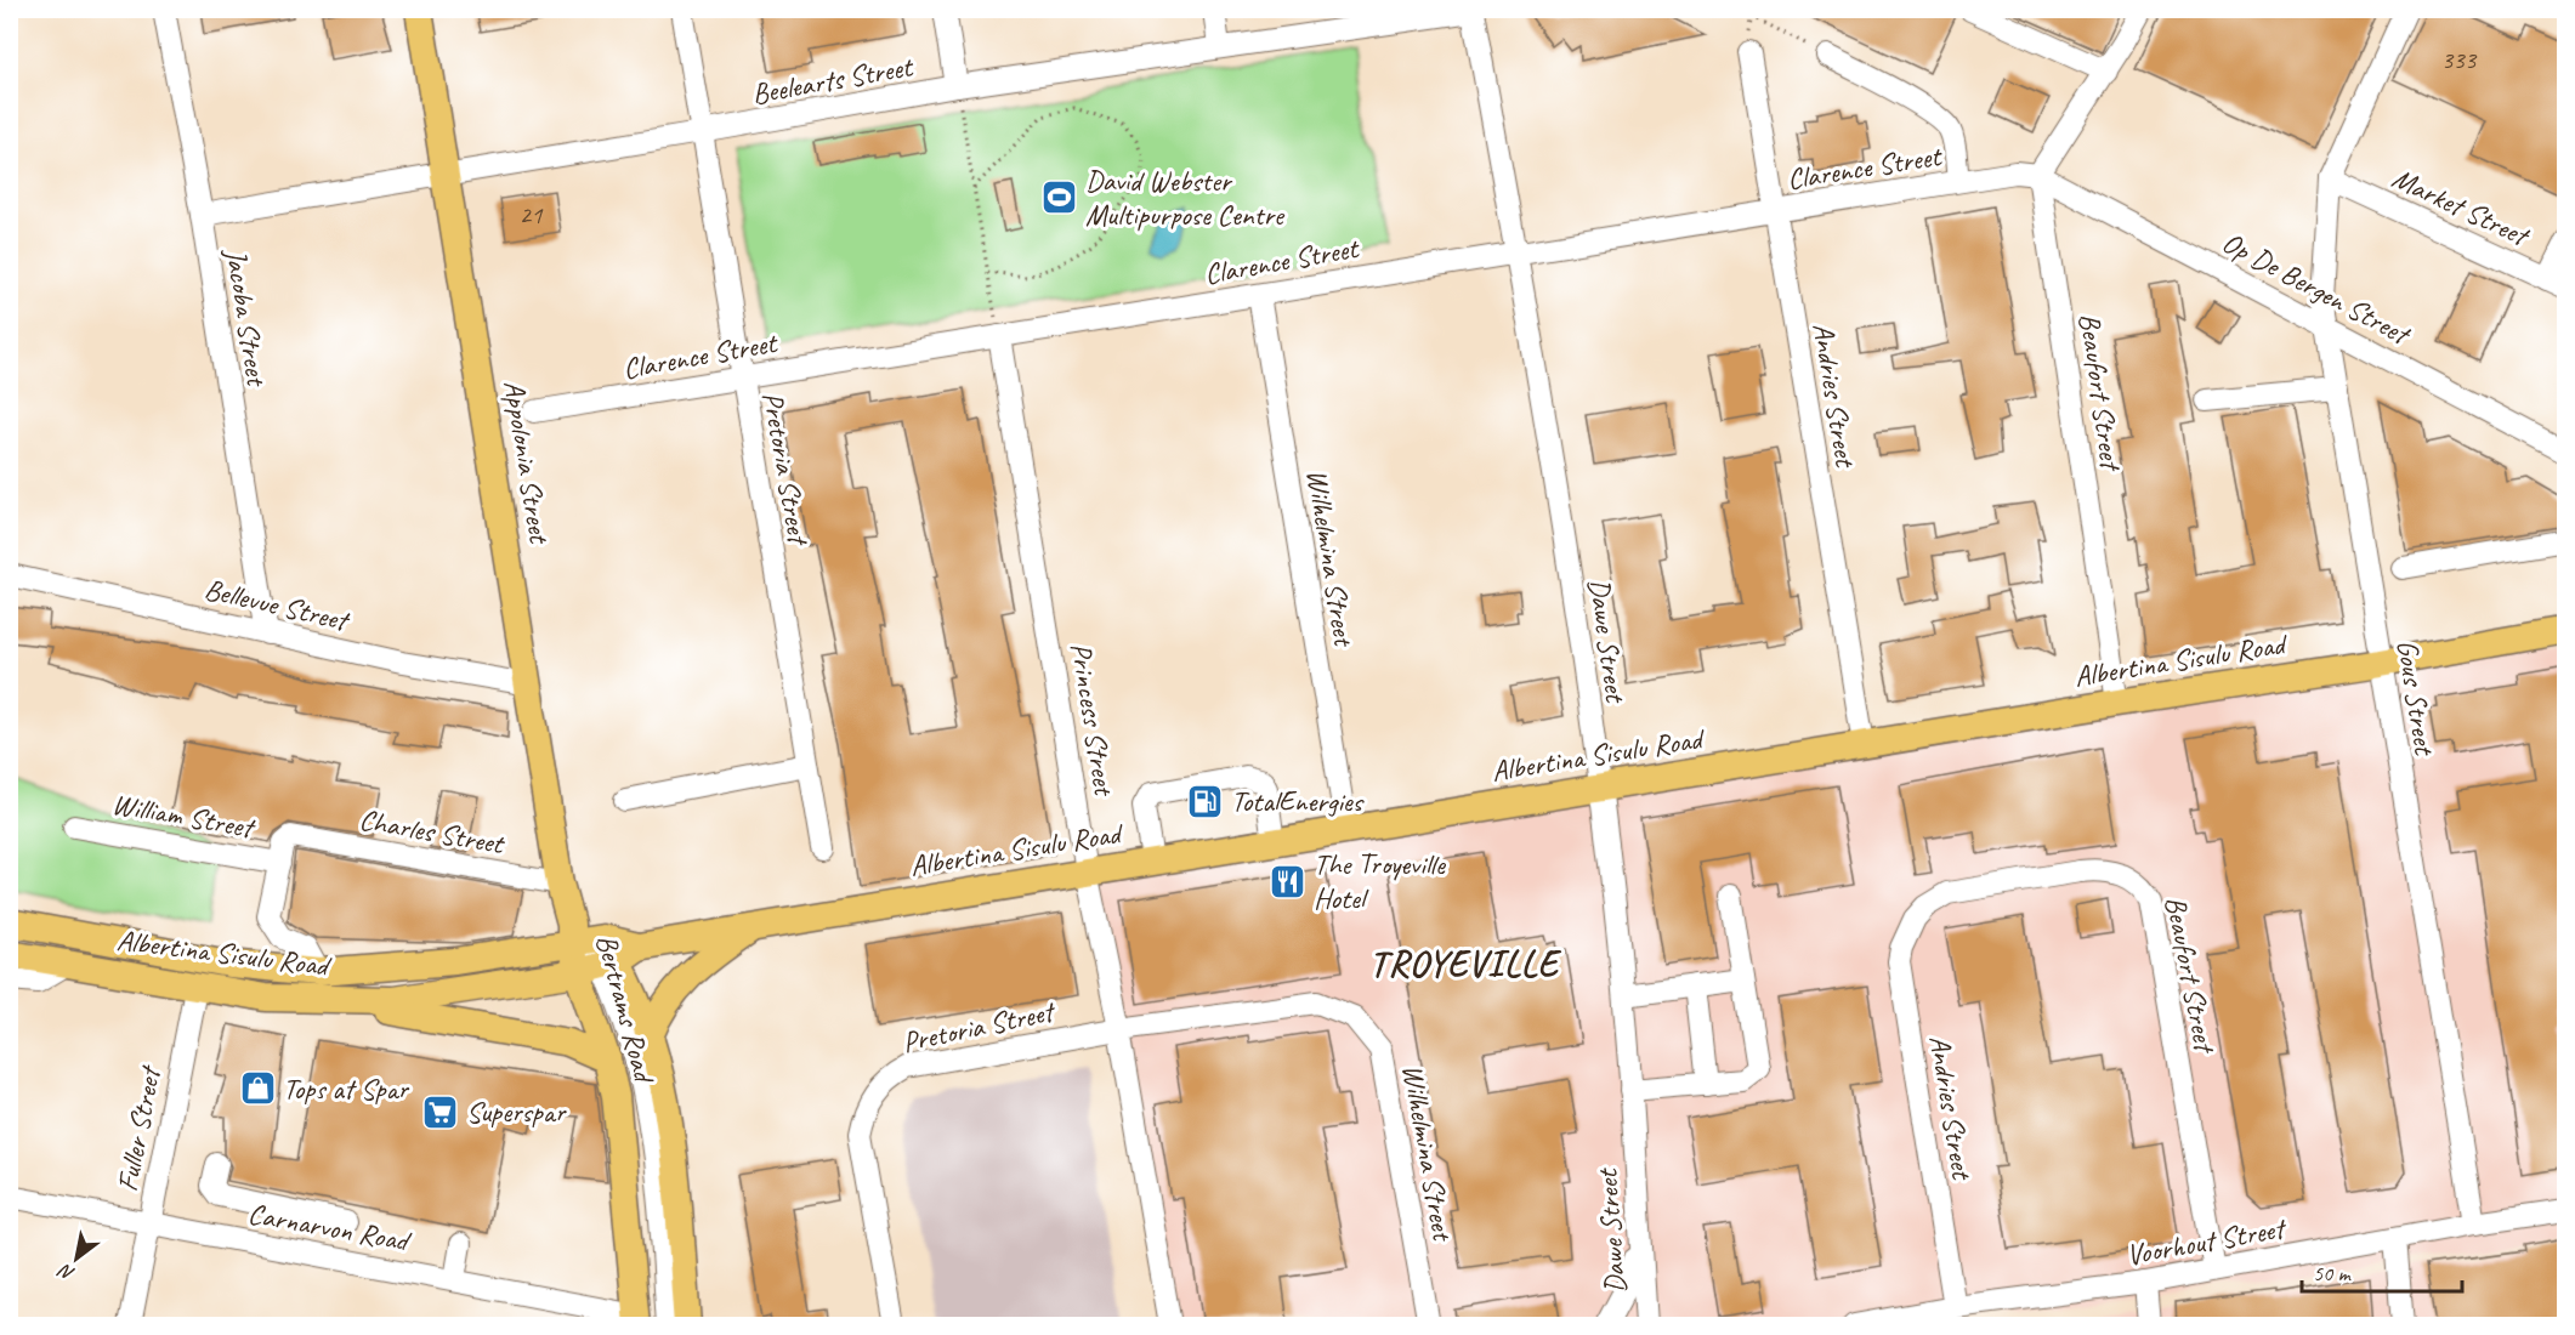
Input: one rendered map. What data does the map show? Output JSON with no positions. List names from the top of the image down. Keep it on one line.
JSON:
{"streets":{"main road":["Appolonia Street","Albertina Sisulu Road","Bertrams Road"],"street":["Beelearts Street","Clarence Street","Market Street","Op De Bergen Street","Jacoba Street","Beaufort Street","Andries Street","Pretoria Street","Wilhelmina Street","Bellevue Street","Dawe Street","Gous Street","Princess Street","William Street","Charles Street","Fuller Street","Carnarvon Road","Voorhout Street"]},"crossings":[["Beelearts Street","Jacoba Street"],["Beelearts Street","Appolonia Street"],["Beelearts Street","Pretoria Street"],["Beelearts Street","Dawe Street"],["Clarence Street","Op De Bergen Street"],["Clarence Street","Beaufort Street"],["Clarence Street","Andries Street"],["Clarence Street","Pretoria Street"],["Clarence Street","Wilhelmina Street"],["Clarence Street","Dawe Street"],["Clarence Street","Princess Street"],["Market Street","Gous Street"],["Op De Bergen Street","Beaufort Street"],["Op De Bergen Street","Gous Street"],["Jacoba Street","Bellevue Street"],["Beaufort Street","Andries Street"],["Beaufort Street","Albertina Sisulu Road"],["Beaufort Street","Voorhout Street"],["Andries Street","Albertina Sisulu Road"],["Andries Street","Voorhout Street"],["Appolonia Street","Bellevue Street"],["Appolonia Street","Albertina Sisulu Road"],["Appolonia Street","Charles Street"],["Appolonia Street","Bertrams Road"],["Pretoria Street","Wilhelmina Street"],["Pretoria Street","Princess Street"],["Wilhelmina Street","Albertina Sisulu Road"],["Wilhelmina Street","Princess Street"],["Dawe Street","Albertina Sisulu Road"],["Albertina Sisulu Road","Gous Street"],["Albertina Sisulu Road","Princess Street"],["Albertina Sisulu Road","Bertrams Road"],["Albertina Sisulu Road","Fuller Street"],["Gous Street","Voorhout Street"],["William Street","Charles Street"],["Bertrams Road","Carnarvon Road"],["Fuller Street","Carnarvon Road"]],"districts":["TROYEVILLE"],"places":{"sports":["David Webster Multipurpose Centre"],"fuel station":["TotalEnergies"],"restaurant":["The Troyeville Hotel"],"shop":["Tops at Spar"],"supermarket":["Superspar"]},"house_numbers":["333","21"],"scale_bar":"50 m","north":"bottom left"}
